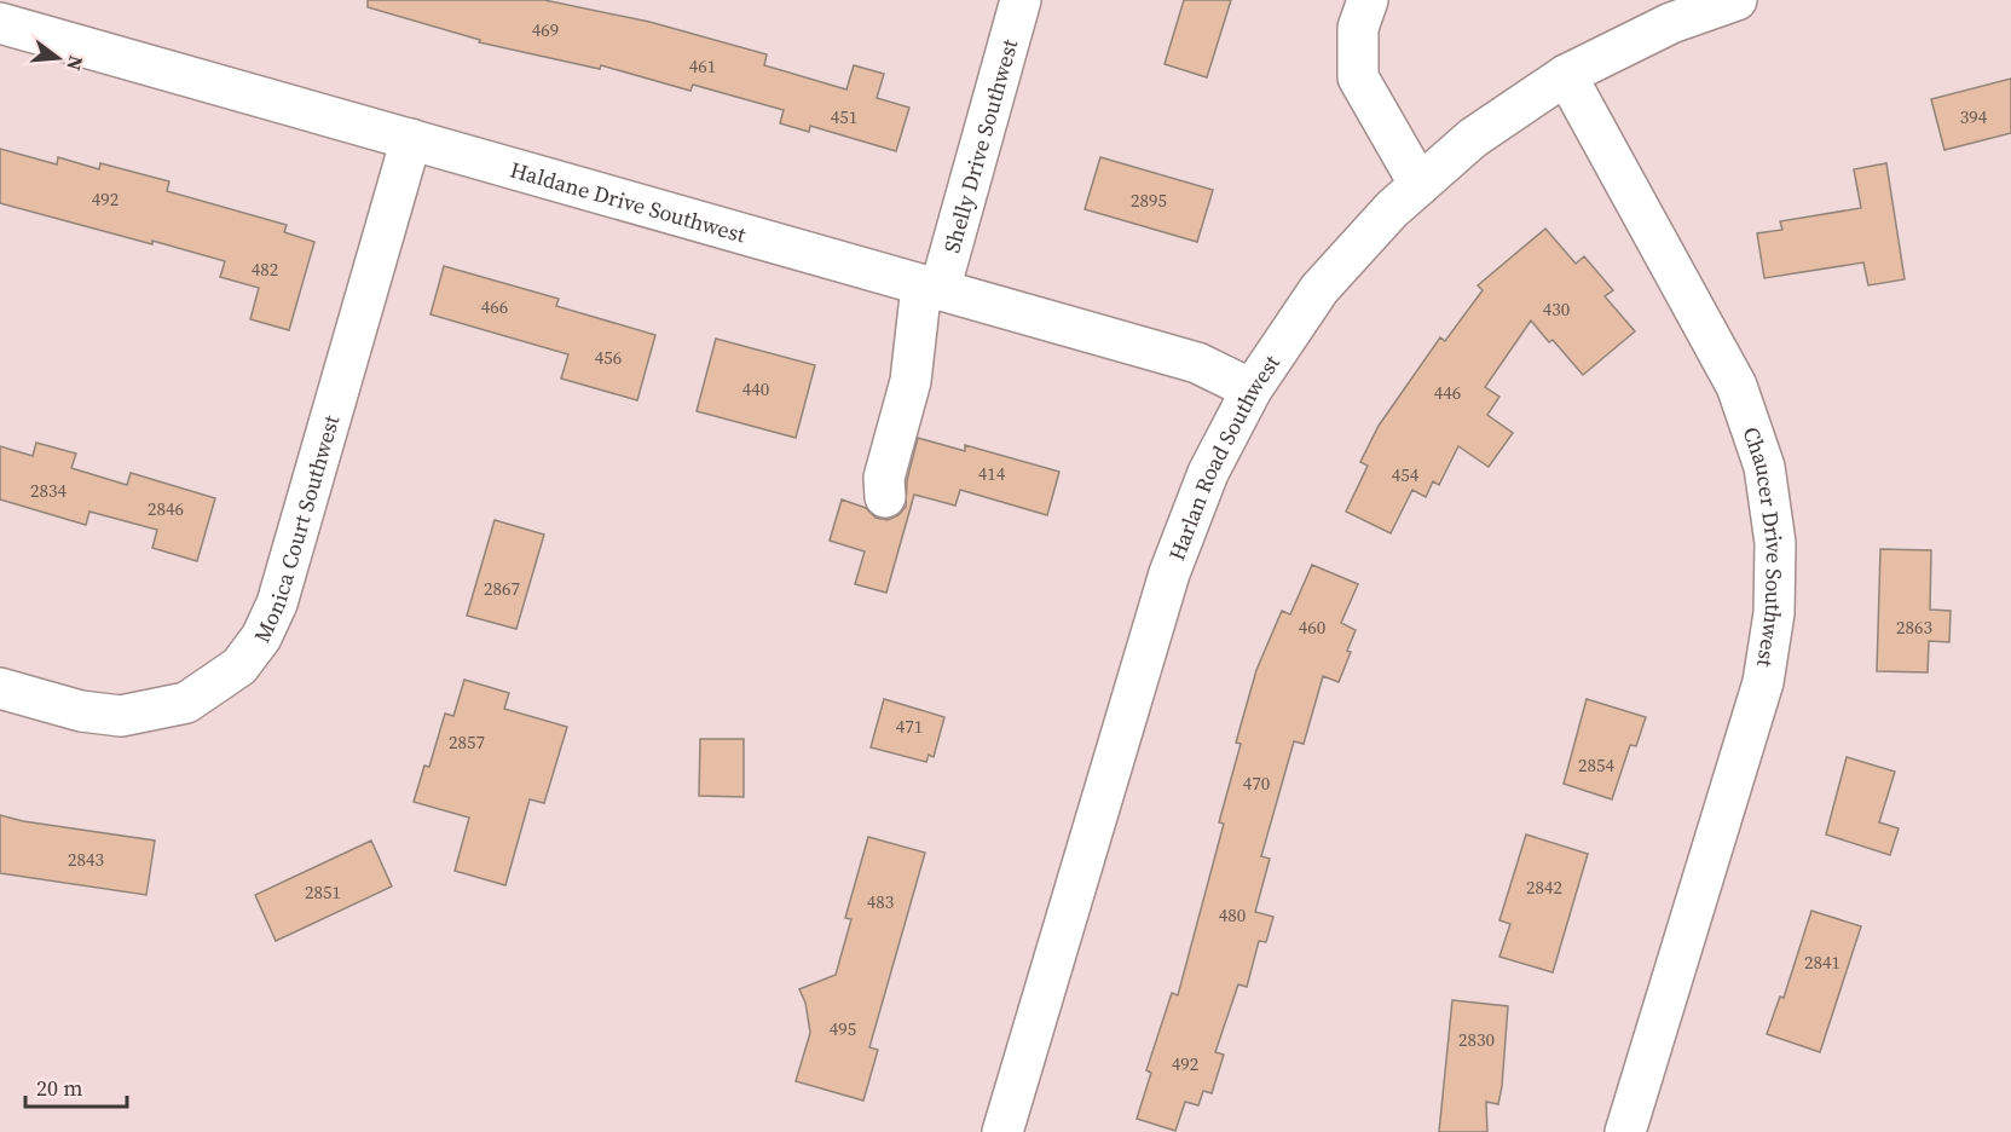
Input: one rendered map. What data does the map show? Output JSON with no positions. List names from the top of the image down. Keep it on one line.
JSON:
{"streets":{"street":["Shelly Drive Southwest","Haldane Drive Southwest","Harlan Road Southwest","Monica Court Southwest","Chaucer Drive Southwest"]},"crossings":[["Shelly Drive Southwest","Haldane Drive Southwest"],["Haldane Drive Southwest","Harlan Road Southwest"],["Haldane Drive Southwest","Monica Court Southwest"],["Harlan Road Southwest","Chaucer Drive Southwest"]],"house_numbers":["469","461","451","394","492","2895","482","466","430","456","440","446","414","454","2834","2846","2867","460","2863","471","2857","2854","470","2843","2842","2851","483","480","2841","495","2830","492"],"scale_bar":"20 m","north":"right"}
